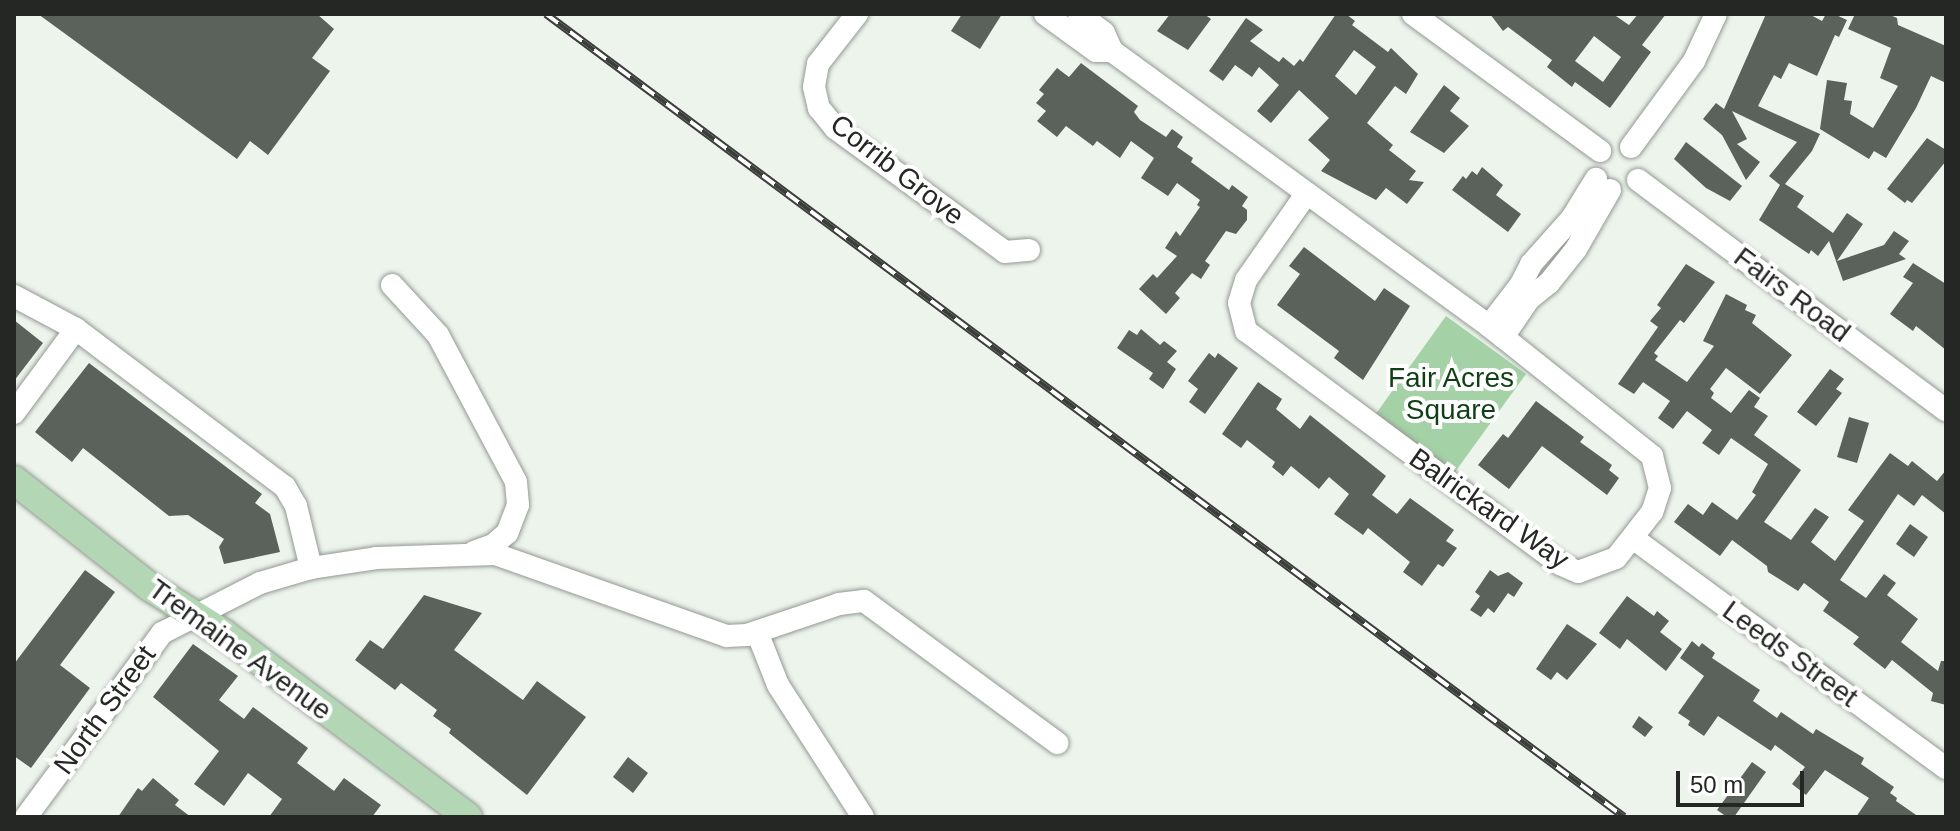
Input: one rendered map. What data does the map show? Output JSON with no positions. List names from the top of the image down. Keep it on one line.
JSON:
{"streets":{"main road":["Tremaine Avenue"],"street":["Corrib Grove","Fairs Road","Balrickard Way","Leeds Street","North Street"]},"crossings":[["Balrickard Way","Leeds Street"],["Tremaine Avenue","North Street"]],"parks":["Fair Acres Square"],"scale_bar":"50 m"}
